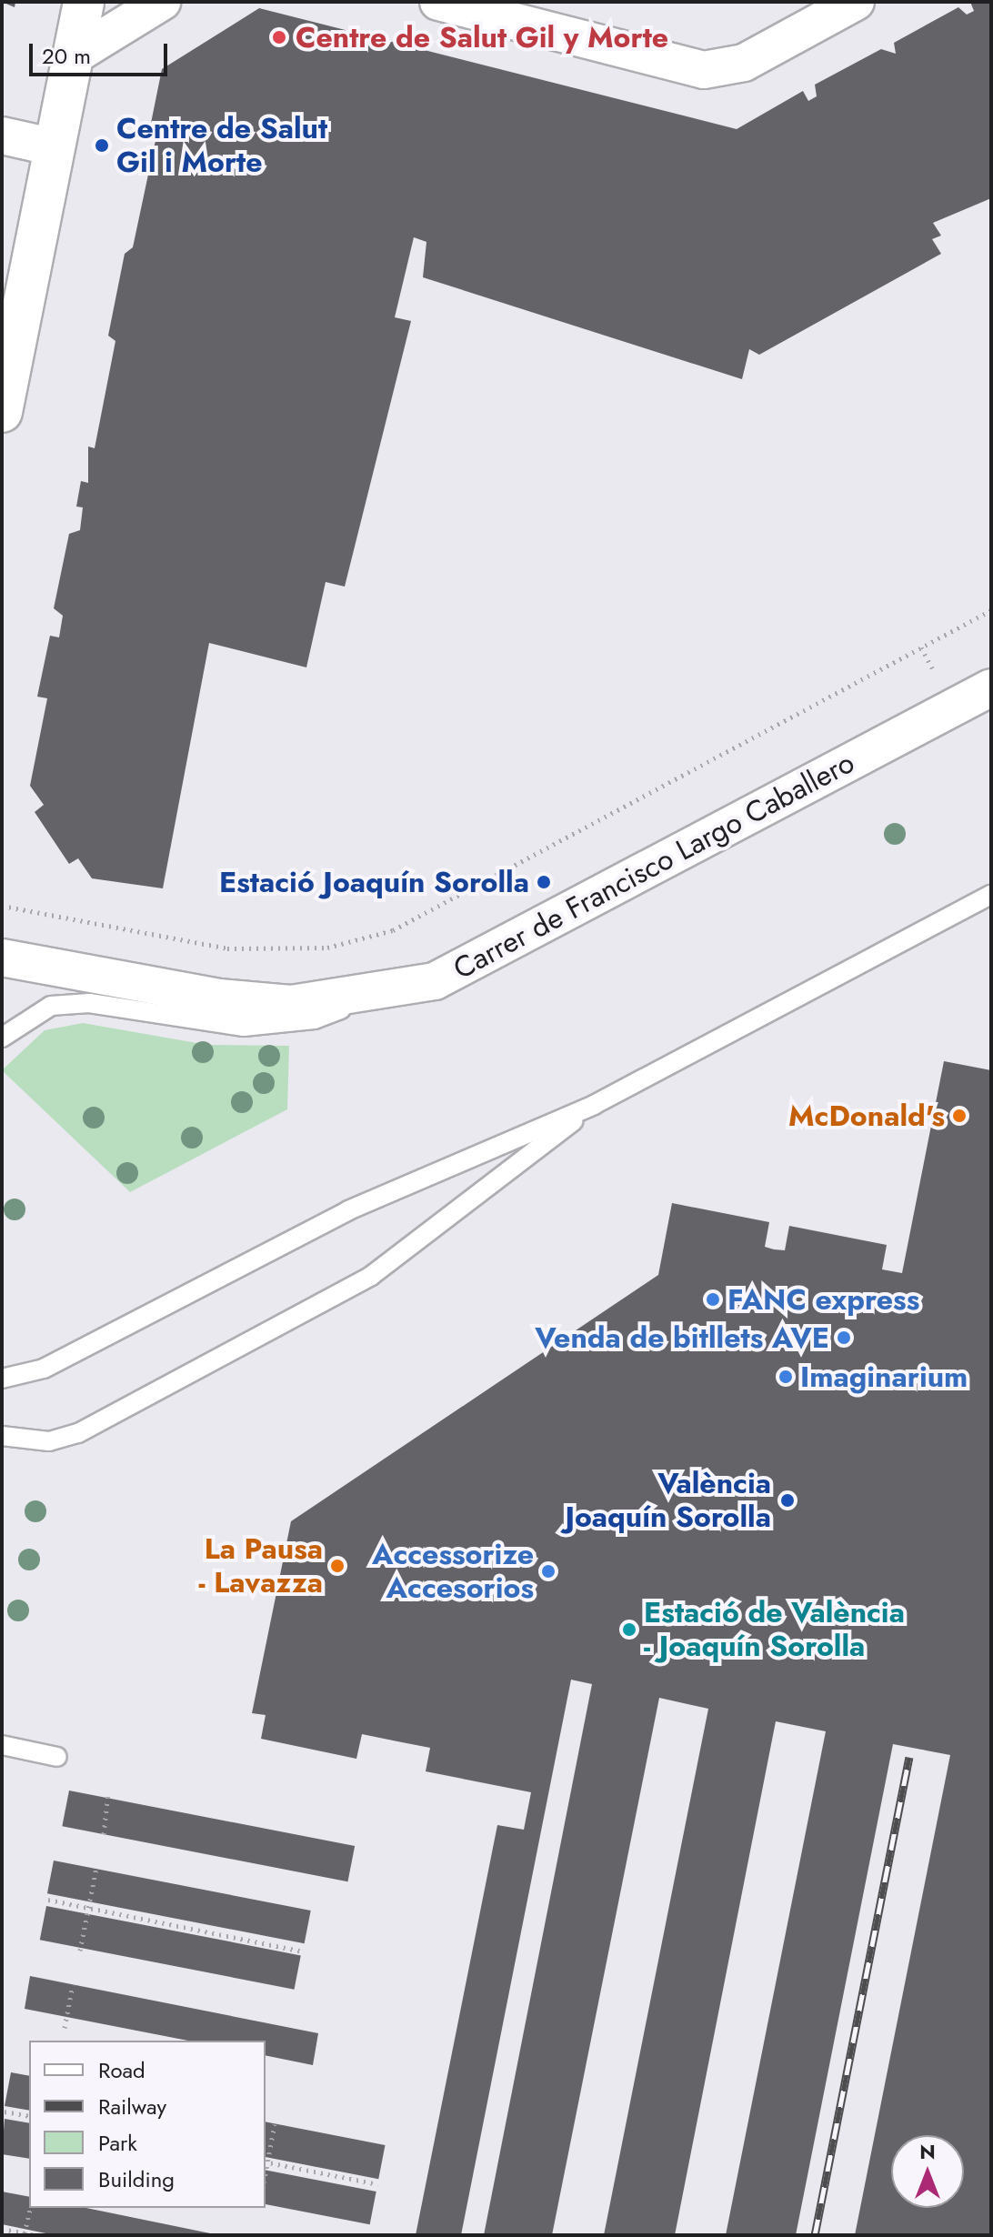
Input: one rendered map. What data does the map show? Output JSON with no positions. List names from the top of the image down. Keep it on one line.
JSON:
{"streets":{"street":["Carrer de Francisco Largo Caballero"]},"places":["Centre de Salut Gil y Morte","Centre de Salut Gil i Morte","Estació Joaquín Sorolla","McDonald's","FANC express","Venda de bitllets AVE","Imaginarium","València Joaquín Sorolla","La Pausa - Lavazza","Accessorize Accesorios","Estació de València - Joaquín Sorolla"],"legend":["Road","Railway","Park","Building"],"scale_bar":"20 m","north":"top"}
